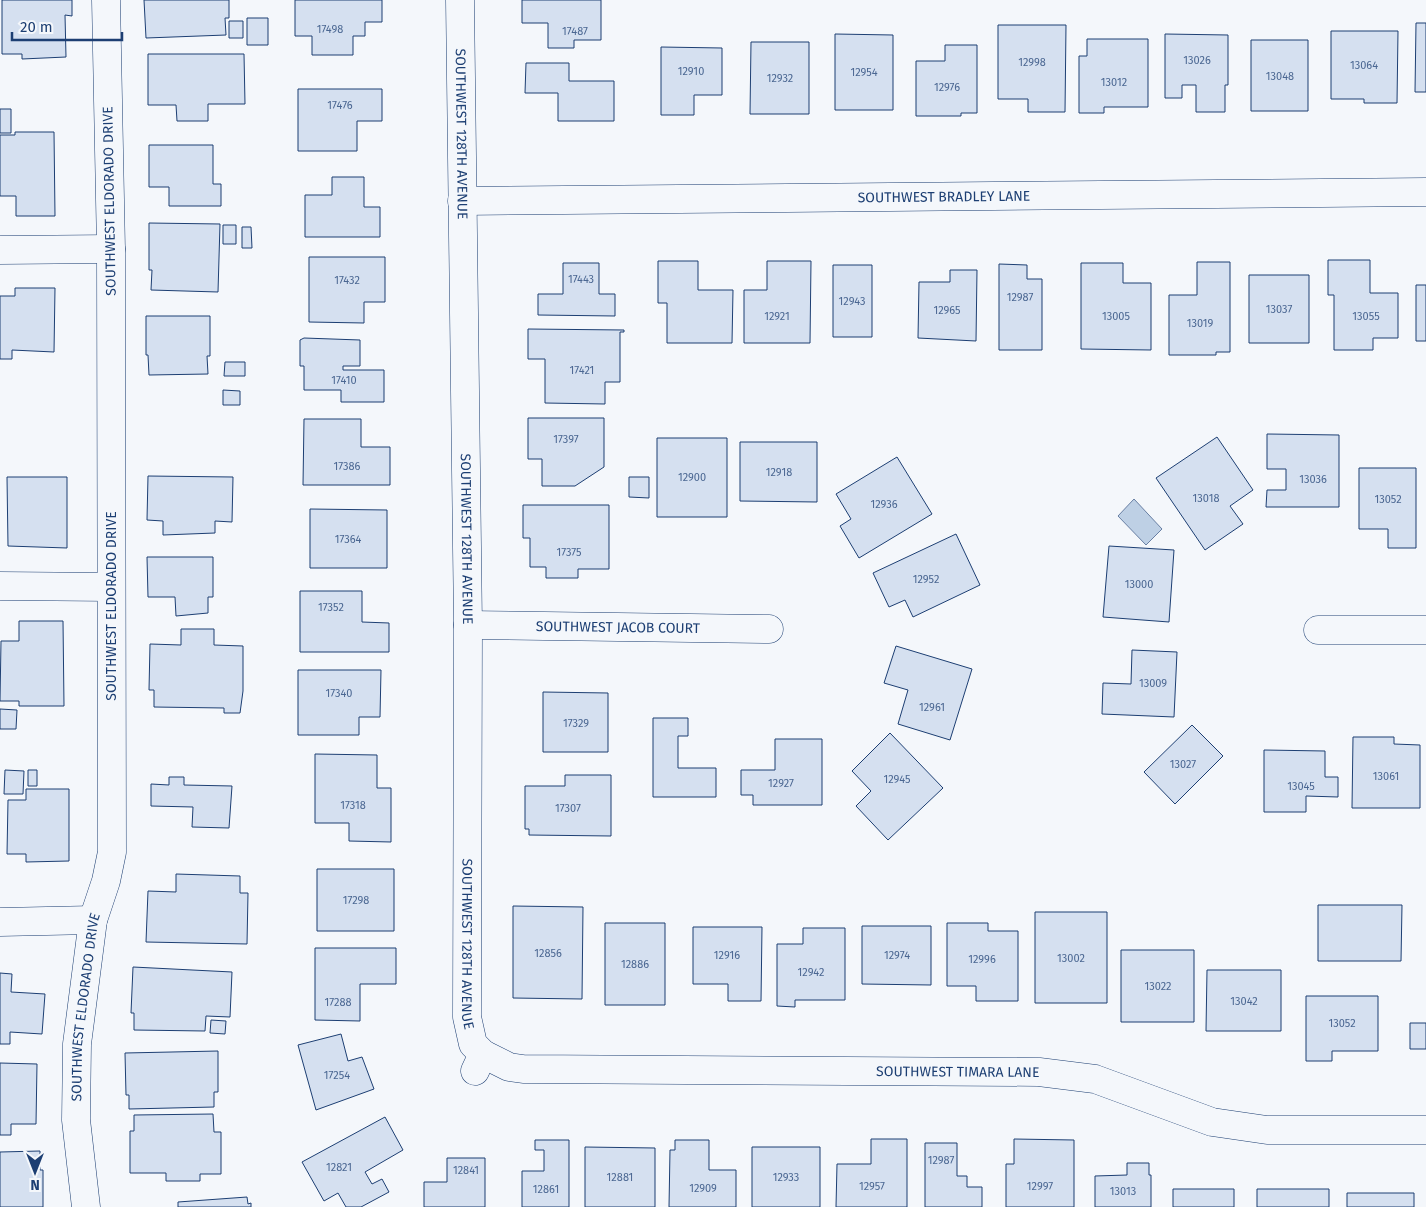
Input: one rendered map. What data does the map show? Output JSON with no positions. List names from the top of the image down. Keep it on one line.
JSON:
{"streets":{"street":["SOUTHWEST 128TH AVENUE","SOUTHWEST BRADLEY LANE","SOUTHWEST ELDORADO DRIVE","SOUTHWEST JACOB COURT","SOUTHWEST TIMARA LANE"]},"crossings":[["SOUTHWEST 128TH AVENUE","SOUTHWEST BRADLEY LANE"],["SOUTHWEST 128TH AVENUE","SOUTHWEST JACOB COURT"],["SOUTHWEST 128TH AVENUE","SOUTHWEST TIMARA LANE"]],"house_numbers":["17498","17487","13026","12998","13064","12910","12954","13048","12932","13012","12976","17476","17443","17432","12987","12943","13037","12965","12921","13005","13055","13019","17421","17410","17397","17386","12918","12900","13036","13018","13052","12936","17364","17375","12952","13000","17352","13009","17340","12961","17329","13027","13061","12945","12927","13045","17318","17307","17298","12856","12916","12974","13002","12996","12886","12942","13022","13042","17288","13052","17254","12987","12821","12841","12881","12933","12957","12997","12909","12861","13013"],"scale_bar":"20 m","north":"bottom"}
